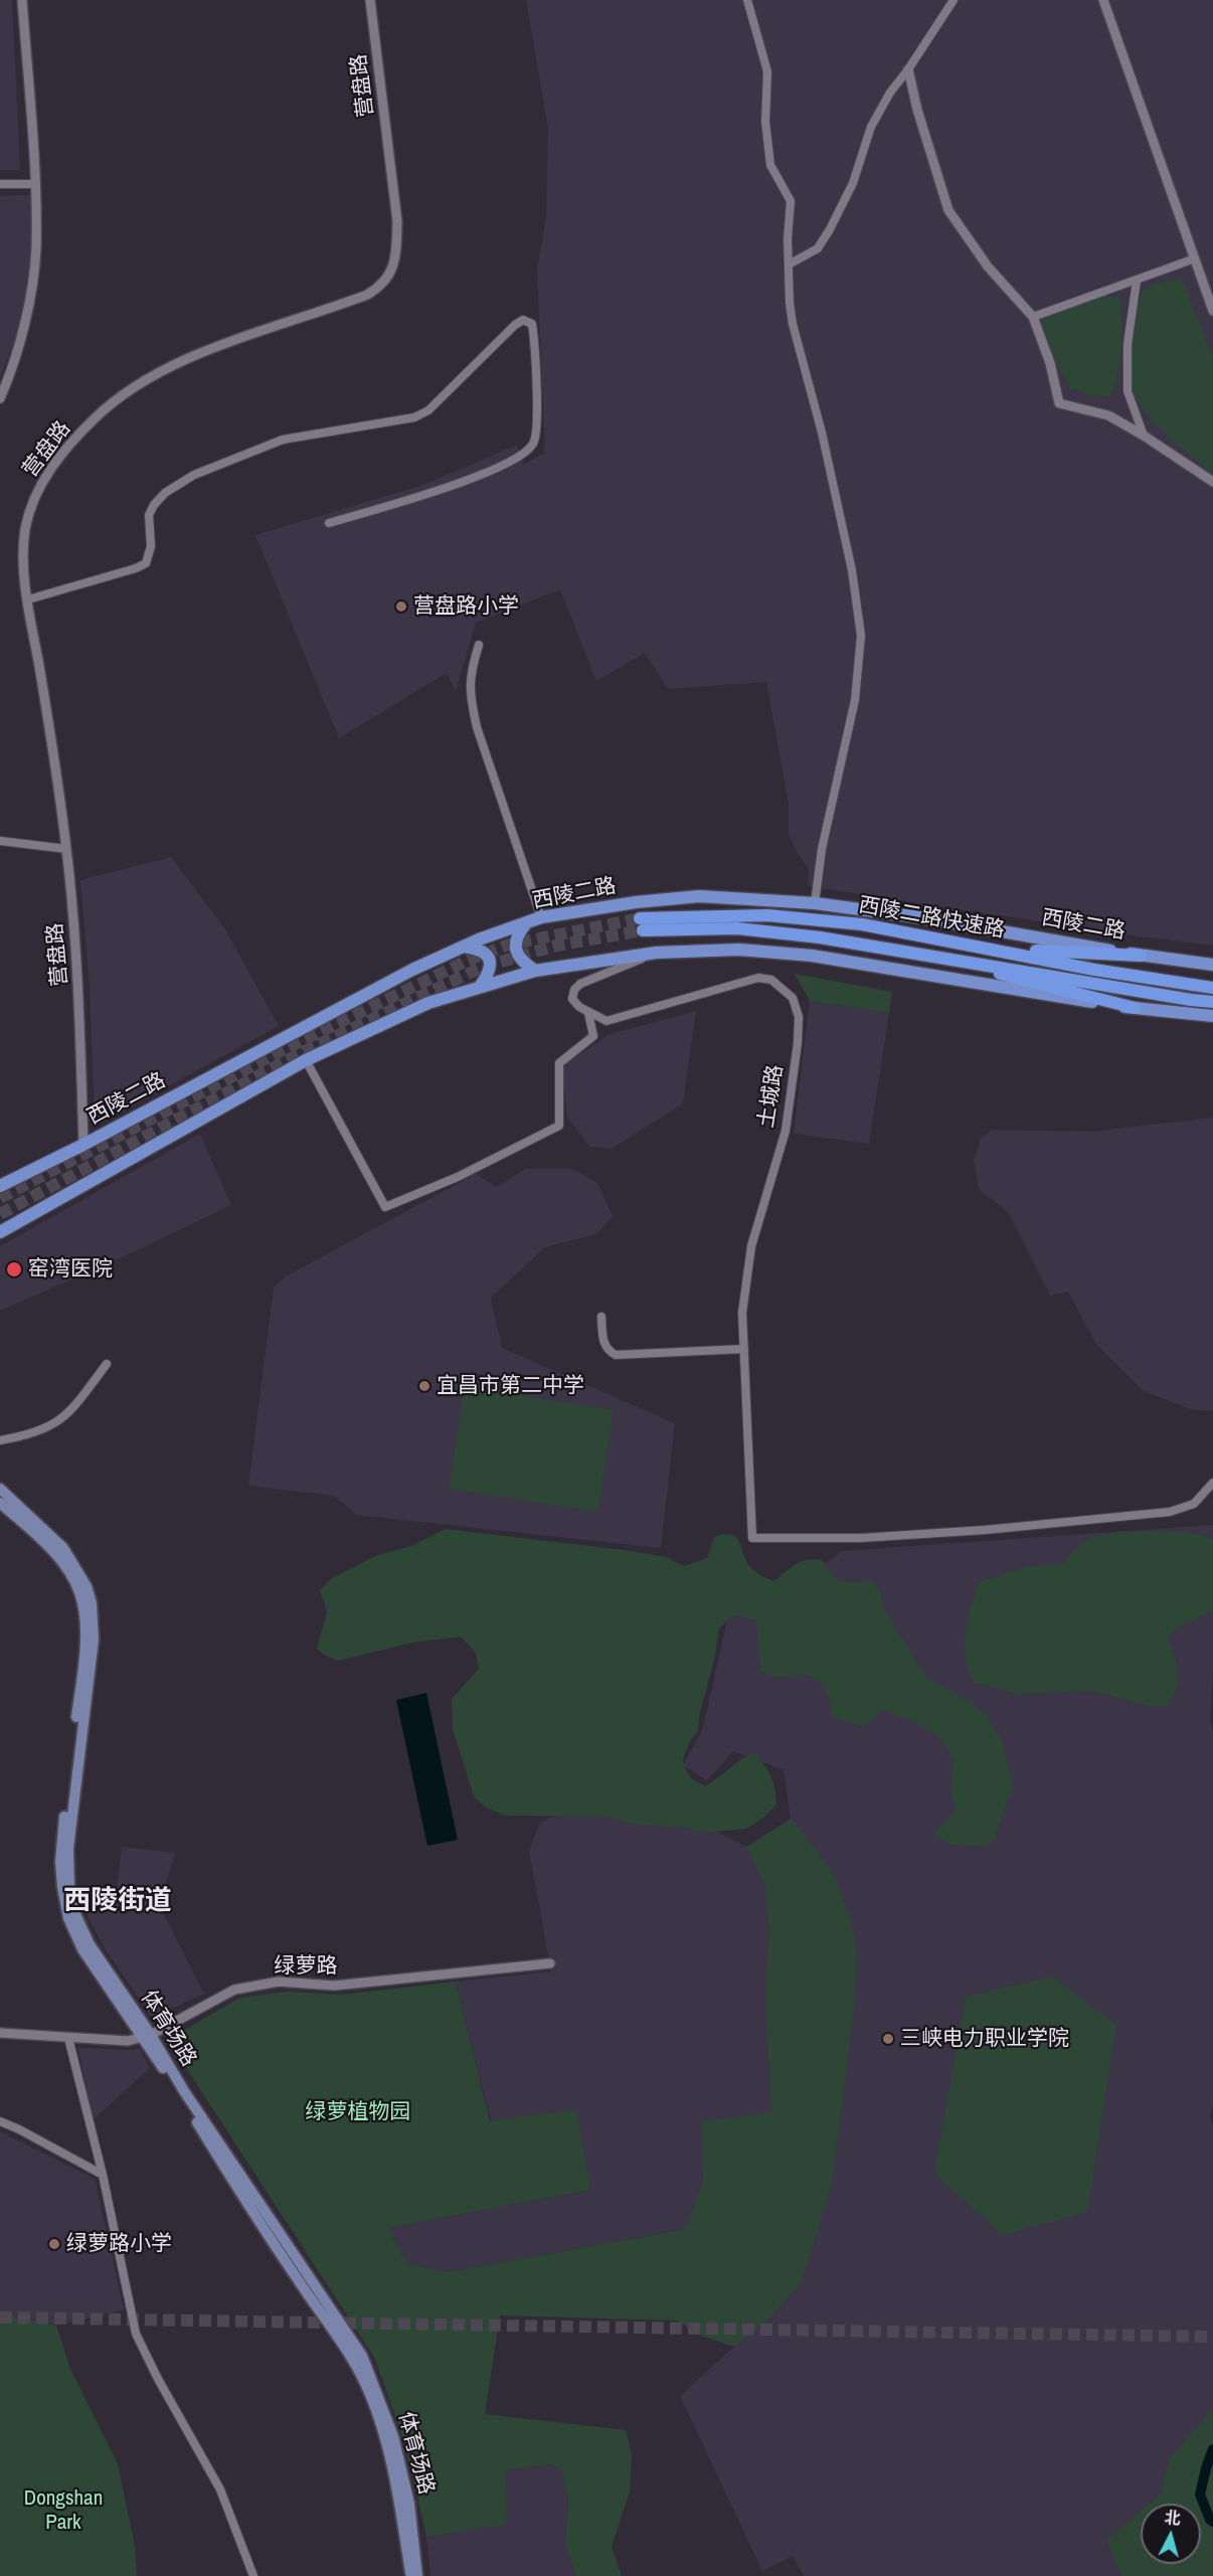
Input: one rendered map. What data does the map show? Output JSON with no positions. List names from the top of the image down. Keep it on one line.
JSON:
{"streets":{"highway":["西陵二路快速路"],"main road":["西陵二路","体育场路"],"street":["营盘路","土城路","绿萝路"]},"crossings":[["营盘路","西陵二路"],["绿萝路","体育场路"]],"districts":["西陵街道"],"parks":["绿萝植物园","Dongshan Park"],"places":["营盘路小学","窑湾医院","宜昌市第二中学","三峡电力职业学院","绿萝路小学"],"north":"top"}
